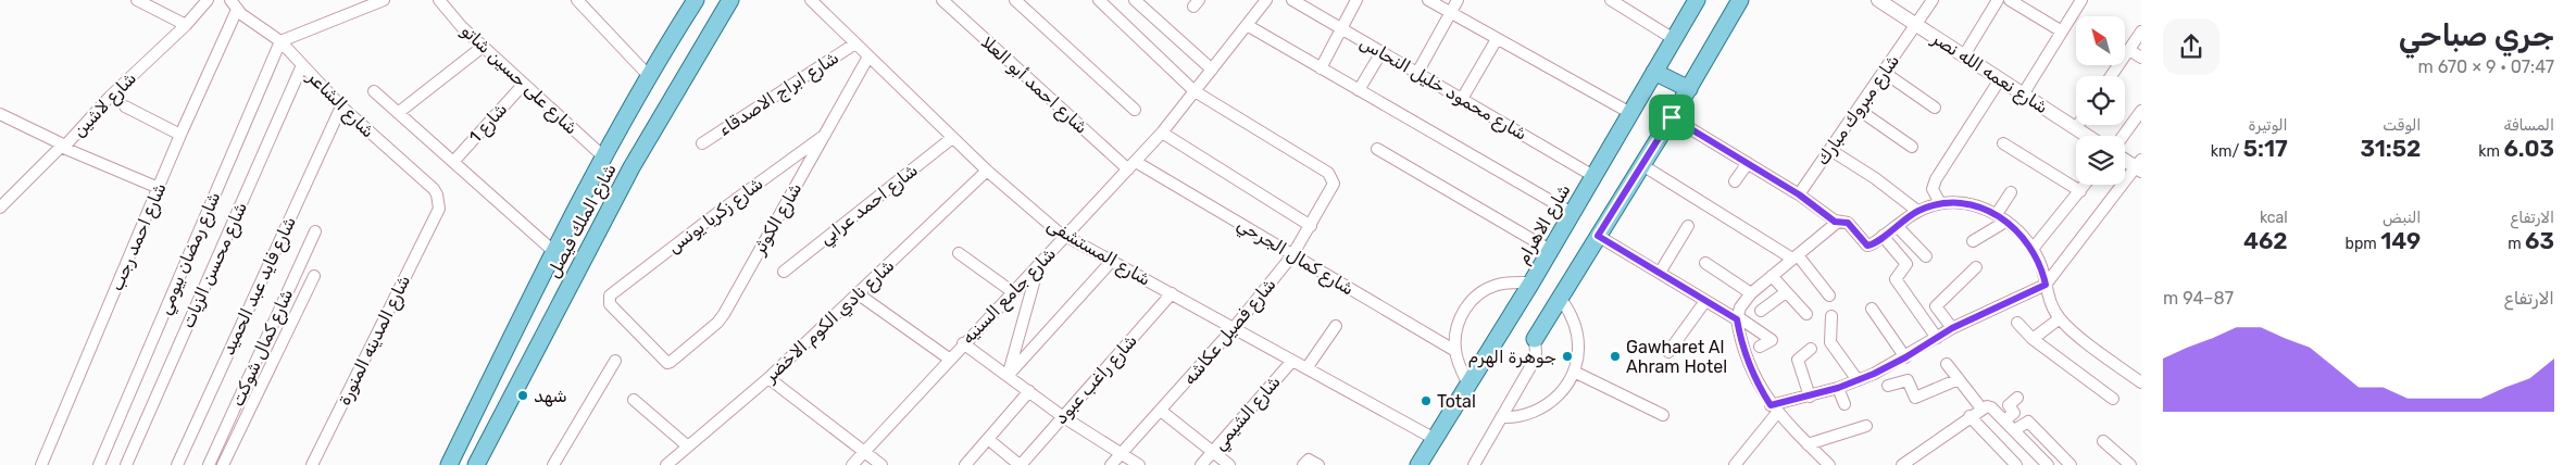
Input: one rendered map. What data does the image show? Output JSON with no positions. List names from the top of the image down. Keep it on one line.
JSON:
{"streets":{"main road":["شارع الملك فيصل","شارع الاهرام"],"street":["شارع نعمه الله نصر","شارع على حسين شاتو","شارع احمد أبو العلا","شارع محمود خليل النحاس","شارع ابراج الاصدقاء","شارع لاشين","شارع الشاعر","شارع مبروك مبارك","شارع 1","شارع احمد عرابي","شارع زكريا يونس","شارع الكوثر","شارع احمد رجب","شارع المستشفى","شارع رمضان بيومي","شارع كمال الجرحي","شارع محسن الزيات","شارع فايد عبد الحميد","شارع جامع السنيه","شارع نادي الكوم الاخضر","شارع فصيل عكاشه","شارع المدينه المنورة","شارع كمال شوكت","شارع راغب عبود","شارع الشيمي"]},"crossings":[["شارع نعمه الله نصر","شارع مبروك مبارك"],["شارع على حسين شاتو","شارع 1"],["شارع على حسين شاتو","شارع الملك فيصل"],["شارع احمد أبو العلا","شارع كمال الجرحي"],["شارع احمد أبو العلا","شارع جامع السنيه"],["شارع محمود خليل النحاس","شارع الاهرام"],["شارع ابراج الاصدقاء","شارع المستشفى"],["شارع الشاعر","شارع احمد رجب"],["شارع الشاعر","شارع رمضان بيومي"],["شارع الشاعر","شارع محسن الزيات"],["شارع الشاعر","شارع فايد عبد الحميد"],["شارع الشاعر","شارع المدينه المنورة"],["شارع احمد عرابي","شارع المستشفى"],["شارع زكريا يونس","شارع الكوثر"],["شارع الكوثر","شارع المستشفى"],["شارع الاهرام","شارع المستشفى"],["شارع المستشفى","شارع جامع السنيه"],["شارع المستشفى","شارع نادي الكوم الاخضر"],["شارع المستشفى","شارع فصيل عكاشه"],["شارع المستشفى","شارع راغب عبود"],["شارع المستشفى","شارع الشيمي"],["شارع كمال الجرحي","شارع جامع السنيه"],["شارع كمال الجرحي","شارع فصيل عكاشه"],["شارع جامع السنيه","شارع فصيل عكاشه"]],"places":["جوهرة الهرم","Gawharet Al Ahram Hotel","شهد","Total"],"north":"top left","page":{"heading":["جري صباحي","07:47 · 9 × 670 m"],"stats":[["المسافة","6.03 km"],["الوقت","31:52"],["الوتيرة","5:17 /km"],["الارتفاع","63 m"],["النبض","149 bpm"],["kcal","462"]],"chart":["الارتفاع","87–94 m"]}}
